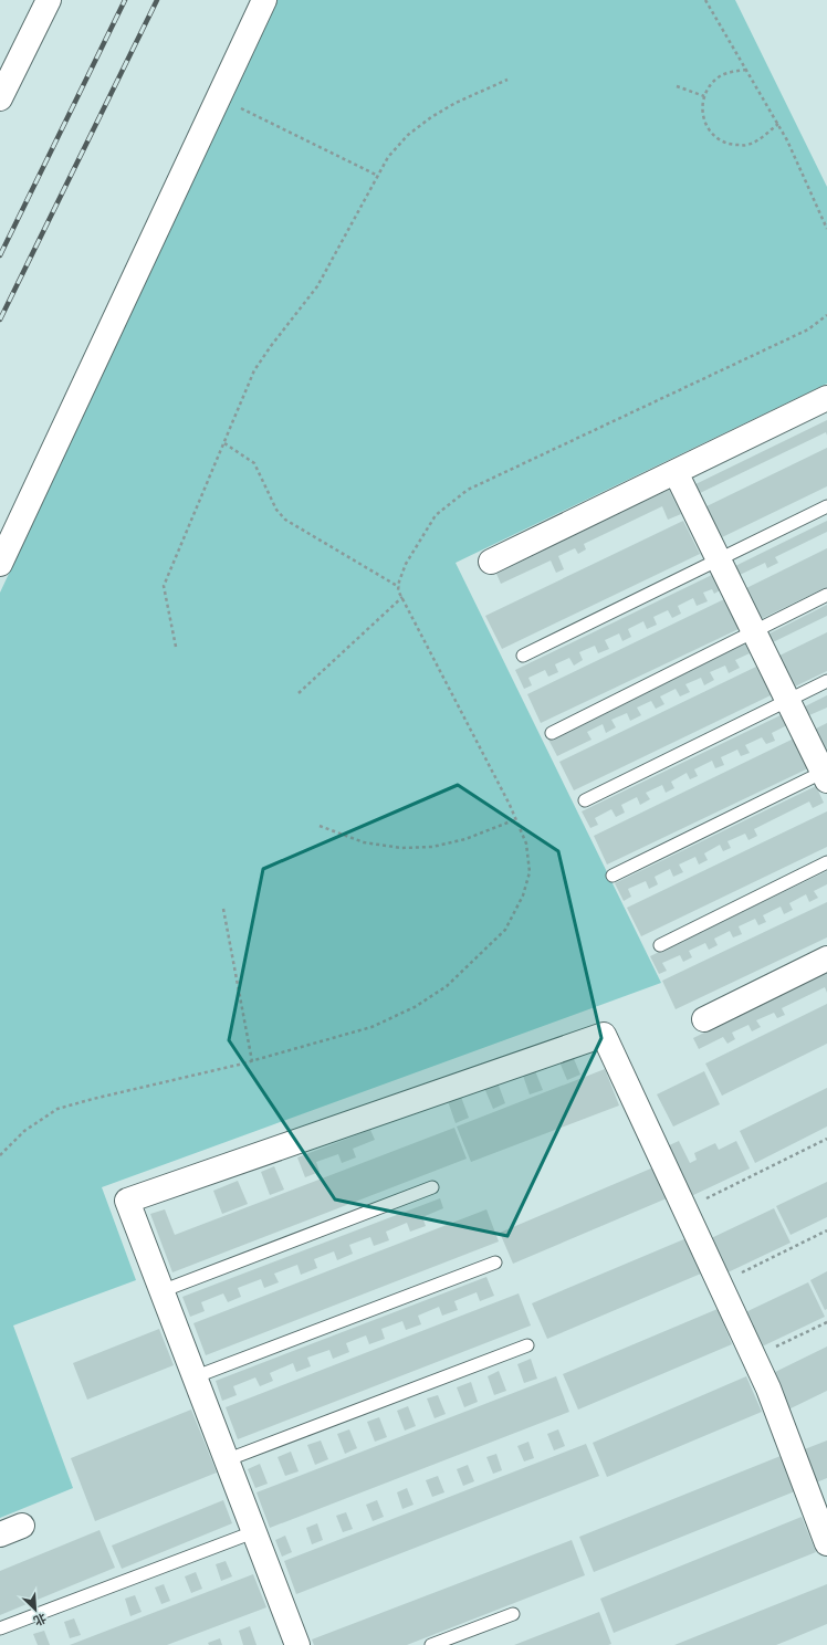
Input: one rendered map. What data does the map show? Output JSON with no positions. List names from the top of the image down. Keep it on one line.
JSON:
{"north":"bottom right"}
